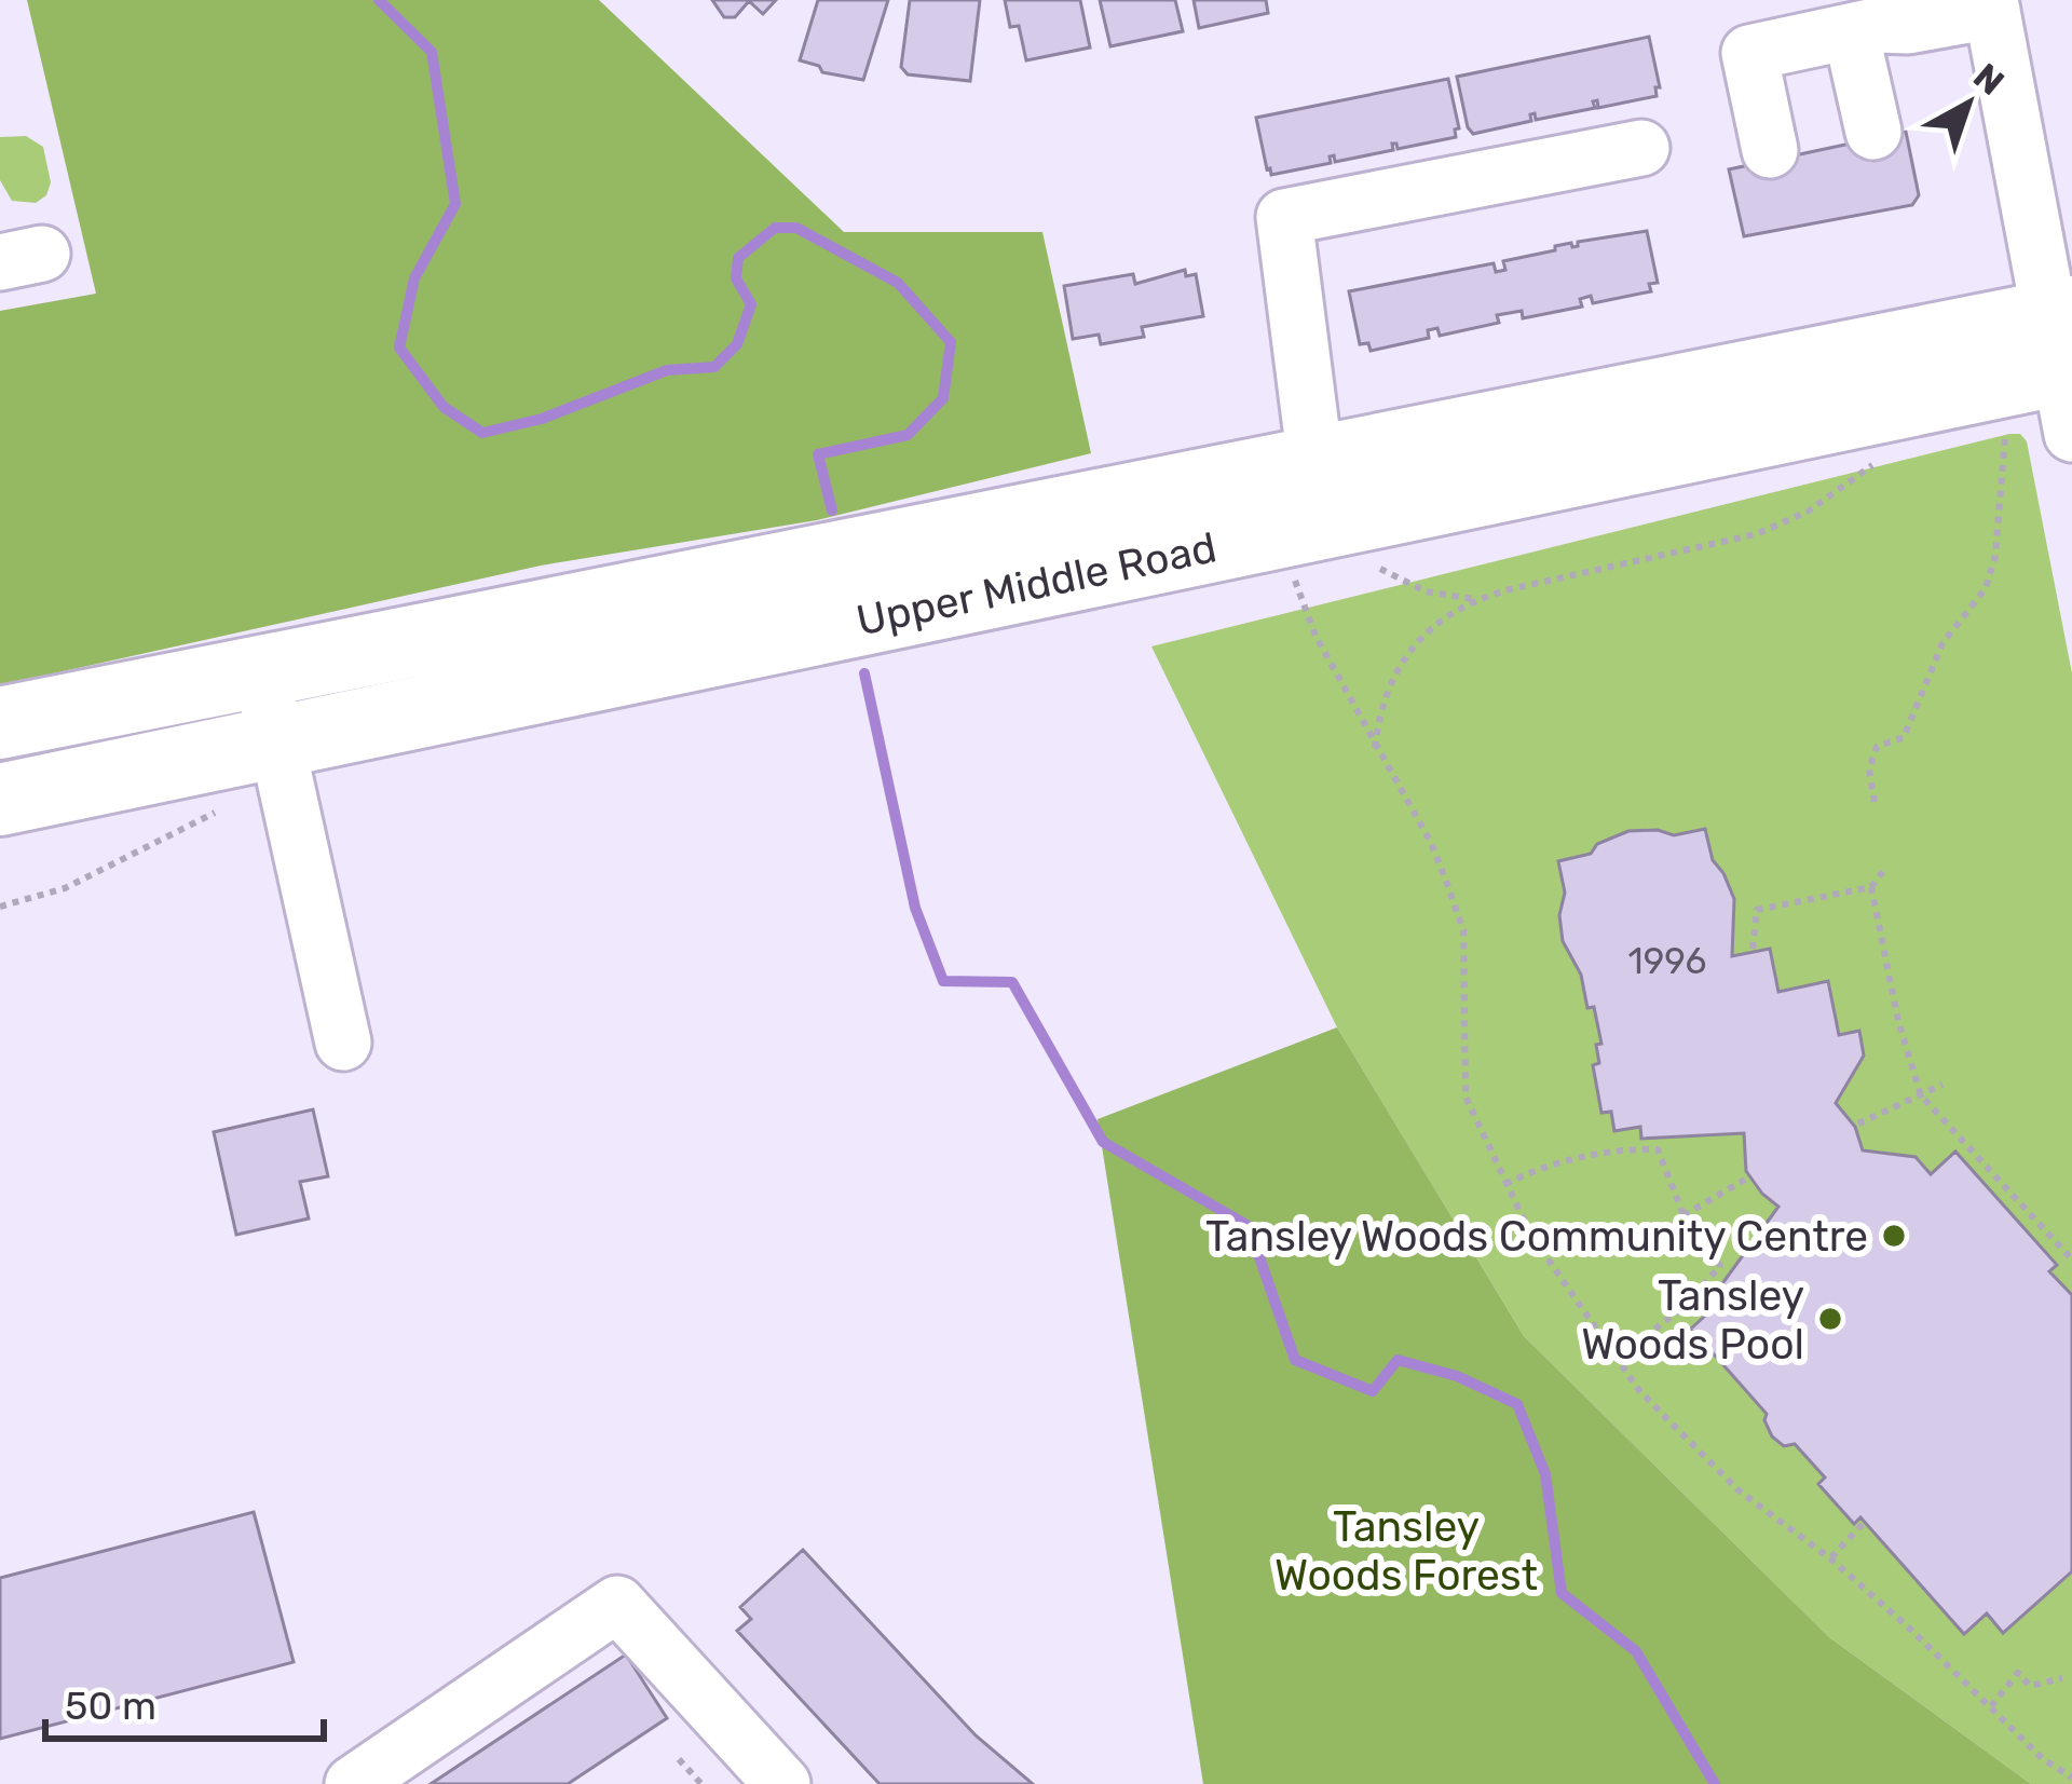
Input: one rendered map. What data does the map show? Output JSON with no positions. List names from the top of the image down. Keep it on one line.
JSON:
{"streets":{"main road":["Upper Middle Road"]},"parks":["Tansley Woods Forest"],"places":["Tansley Woods Community Centre","Tansley Woods Pool"],"house_numbers":["1996"],"scale_bar":"50 m","north":"top right"}
